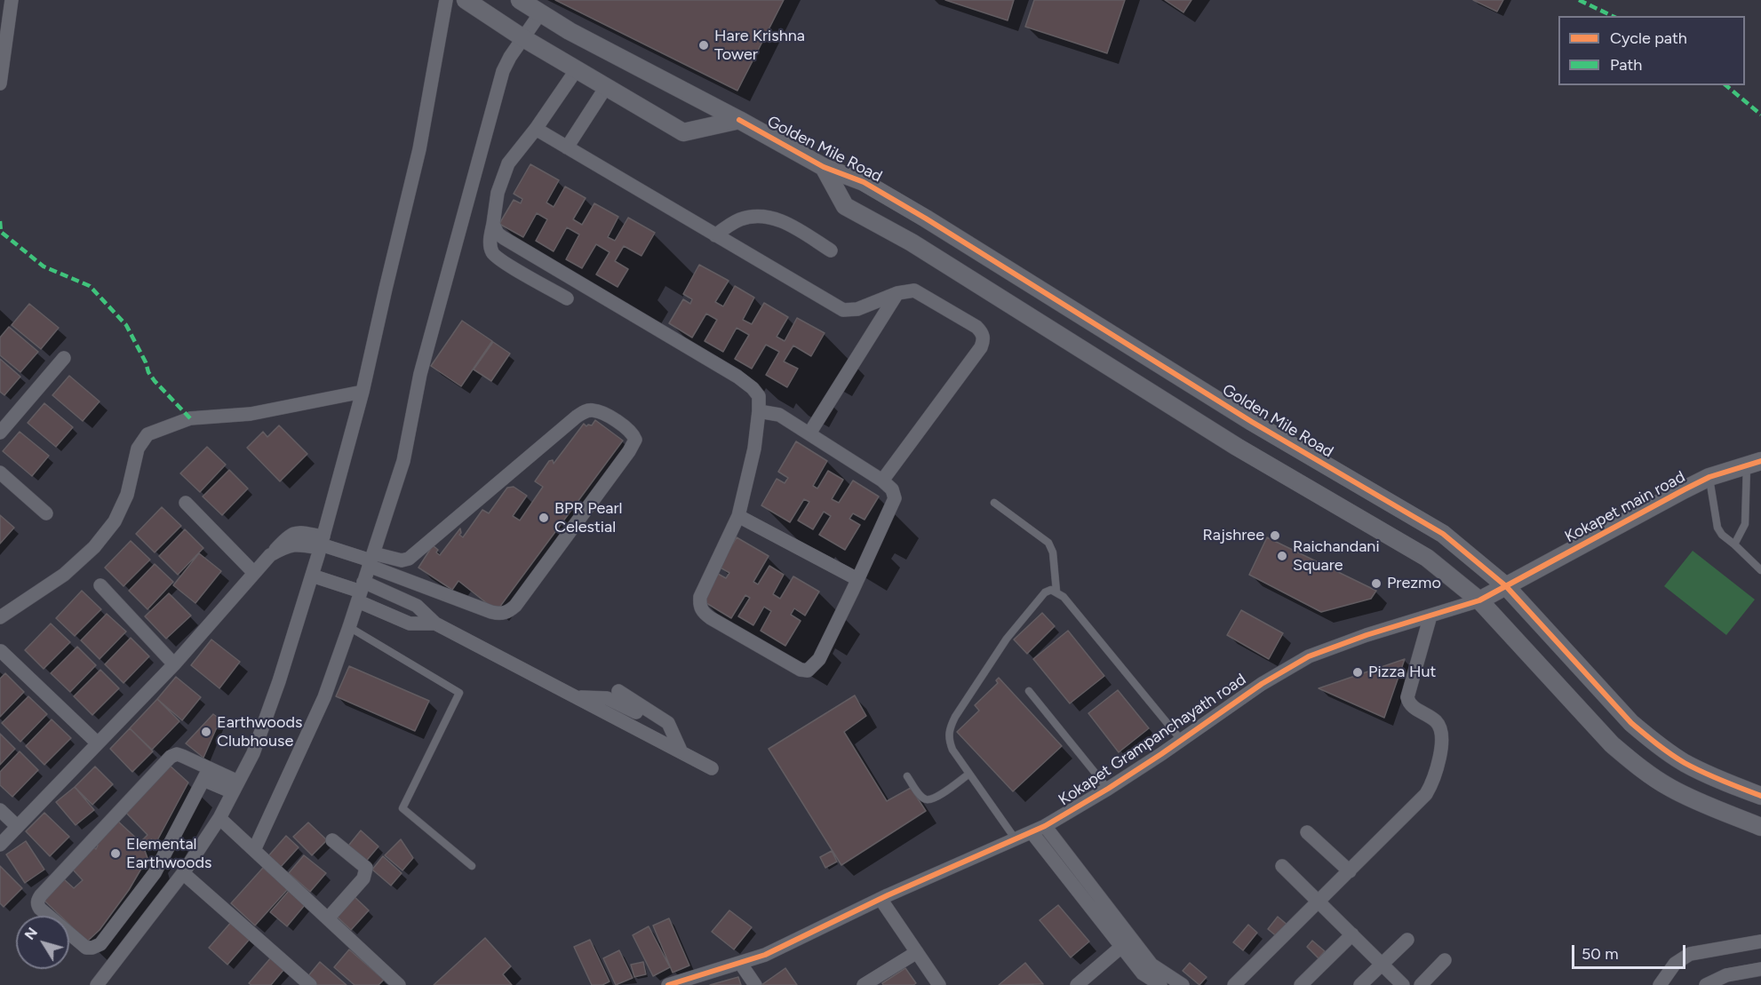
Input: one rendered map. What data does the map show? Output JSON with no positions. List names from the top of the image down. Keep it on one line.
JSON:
{"streets":{"street":["Golden Mile Road","Kokapet main road","Kokapet Grampanchayath road"]},"crossings":[["Golden Mile Road","Kokapet main road"],["Golden Mile Road","Kokapet Grampanchayath road"],["Kokapet main road","Kokapet Grampanchayath road"]],"places":["Hare Krishna Tower","BPR Pearl Celestial","Rajshree","Raichandani Square","Prezmo","Pizza Hut","Earthwoods Clubhouse","Elemental Earthwoods"],"legend":["Cycle path","Path"],"scale_bar":"50 m","north":"top left"}
